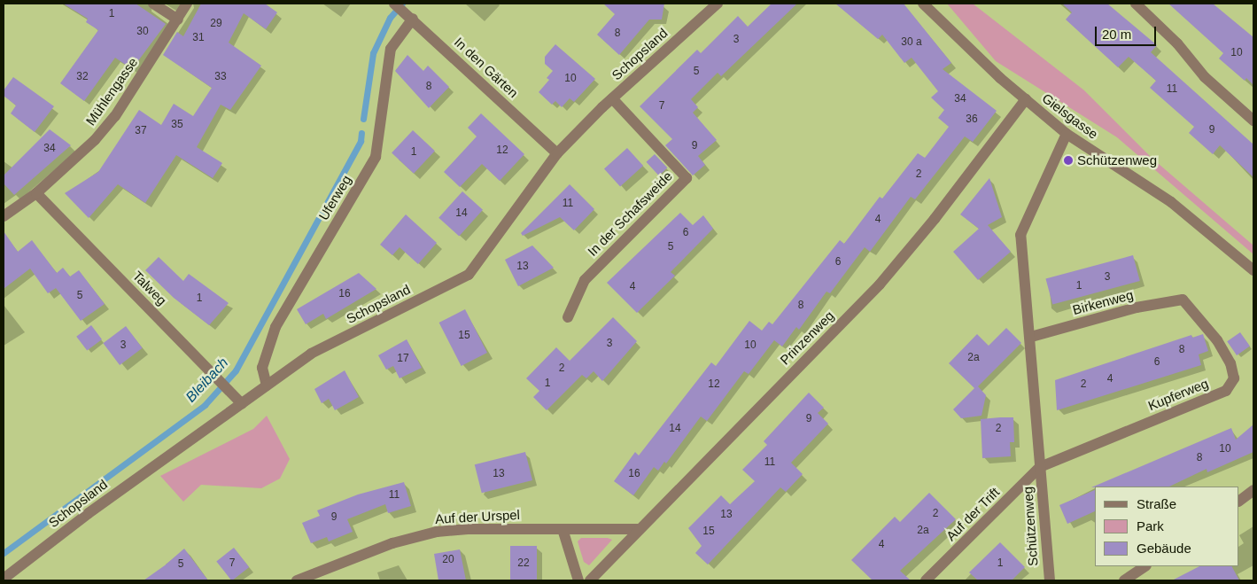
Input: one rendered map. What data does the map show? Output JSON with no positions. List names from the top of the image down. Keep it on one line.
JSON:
{"streets":{"street":["Schopsland","In den Gärten","Mühlengasse","Gielsgasse","Uferweg","In der Schafsweide","Talweg","Birkenweg","Prinzenweg","Kupferweg","Auf der Trift","Auf der Urspel","Schützenweg"]},"crossings":[["Schopsland","In den Gärten"],["Schopsland","Uferweg"],["Schopsland","In der Schafsweide"],["Schopsland","Talweg"],["In den Gärten","Uferweg"],["Mühlengasse","Talweg"],["Gielsgasse","Prinzenweg"],["Gielsgasse","Schützenweg"],["Birkenweg","Kupferweg"],["Birkenweg","Schützenweg"],["Prinzenweg","Auf der Urspel"],["Kupferweg","Auf der Trift"],["Kupferweg","Schützenweg"],["Auf der Trift","Schützenweg"]],"water":["Bleibach"],"places":["Schützenweg"],"house_numbers":["1","29","30","8","31","3","30 a","10","5","32","33","10","8","11","34","7","36","35","9","37","9","34","12","1","2","11","14","4","6","5","6","13","3","1","4","16","5","1","8","15","3","3","10","8","2a","17","6","2","4","1","12","2","9","14","2","10","8","11","13","16","11","2","13","9","2a","15","4","20","7","22","1","5"],"legend":["Straße","Park","Gebäude"],"scale_bar":"20 m"}
